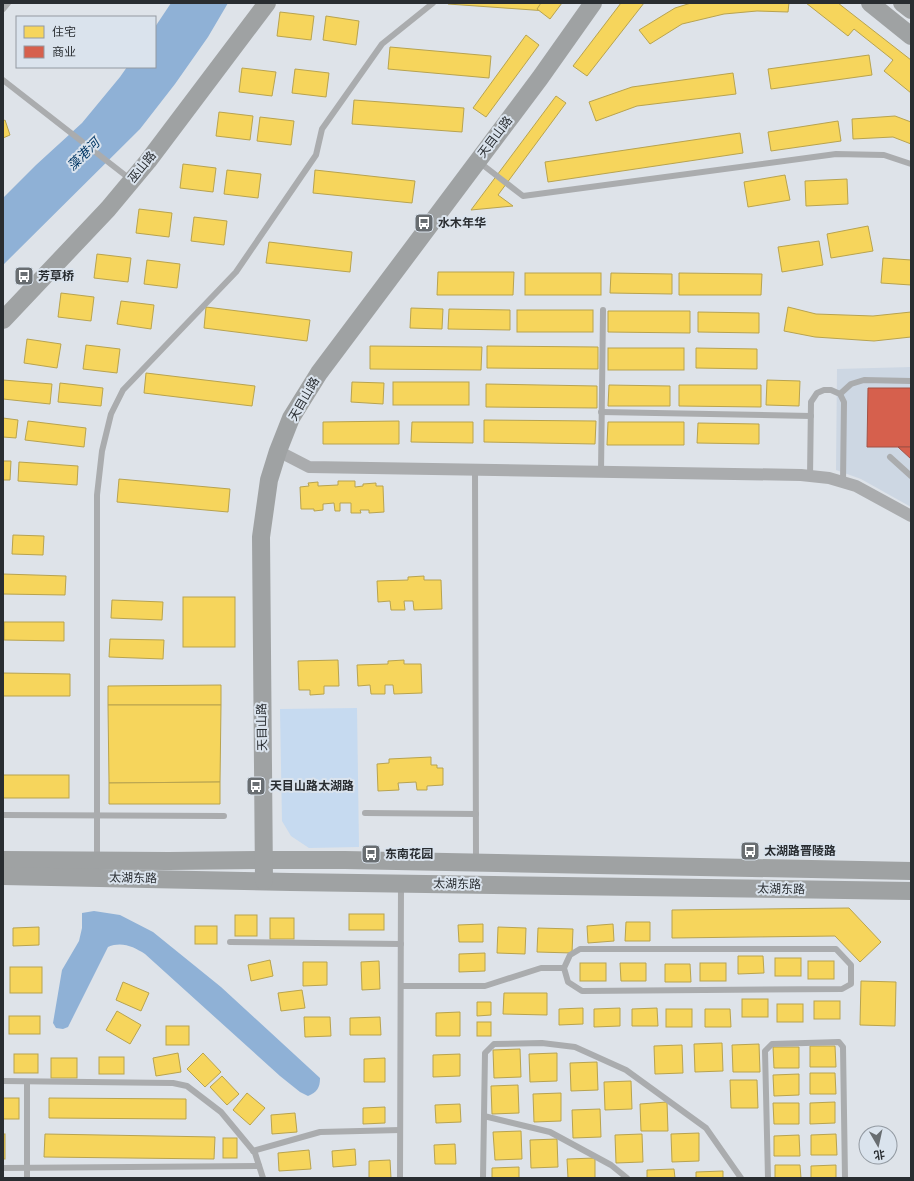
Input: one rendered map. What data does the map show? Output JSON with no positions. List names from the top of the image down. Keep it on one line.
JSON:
{"streets":{"main road":["天目山路","巫山路","太湖东路"]},"crossings":[["天目山路","太湖东路"]],"water":["藻港河"],"places":{"bus stop":["水木年华","芳草桥","天目山路太湖路","太湖路晋陵路","东南花园"]},"legend":["住宅","商业"],"north":"bottom"}
